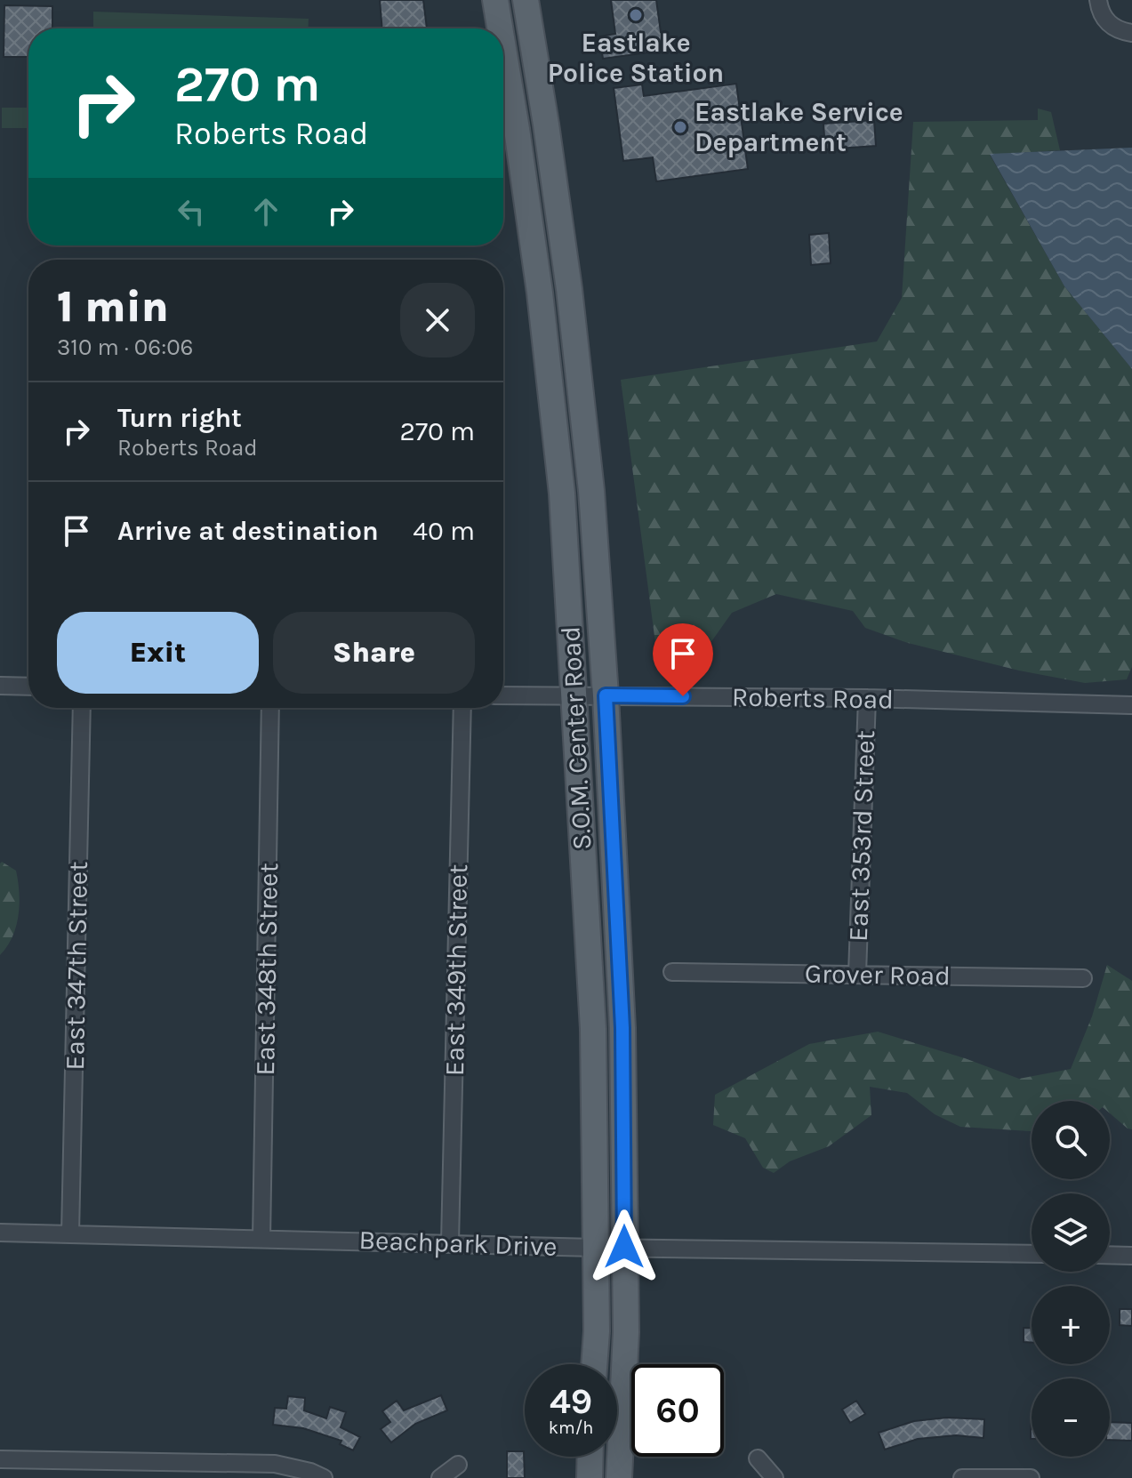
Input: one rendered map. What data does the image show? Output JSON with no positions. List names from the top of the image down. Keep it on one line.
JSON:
{"streets":{"main road":["S.O.M. Center Road"],"street":["Roberts Road","East 353rd Street","East 347th Street","East 348th Street","East 349th Street","Grover Road","Beachpark Drive"]},"crossings":[["Roberts Road","S.O.M. Center Road"],["Roberts Road","East 353rd Street"],["S.O.M. Center Road","Beachpark Drive"],["East 353rd Street","Grover Road"],["East 347th Street","Beachpark Drive"],["East 348th Street","Beachpark Drive"],["East 349th Street","Beachpark Drive"]],"places":["Eastlake Police Station","Eastlake Service Department"],"page":{"turn":["270 m","Roberts Road"],"heading":["1 min","310 m · 06:06"],"list":[{"name":"Turn right","note":"Roberts Road","value":"270 m"},{"name":"Arrive at destination","value":"40 m"}],"buttons":["Exit","Share"],"map_buttons":["+","−"],"speed":"49 km/h","limit":"60"}}
